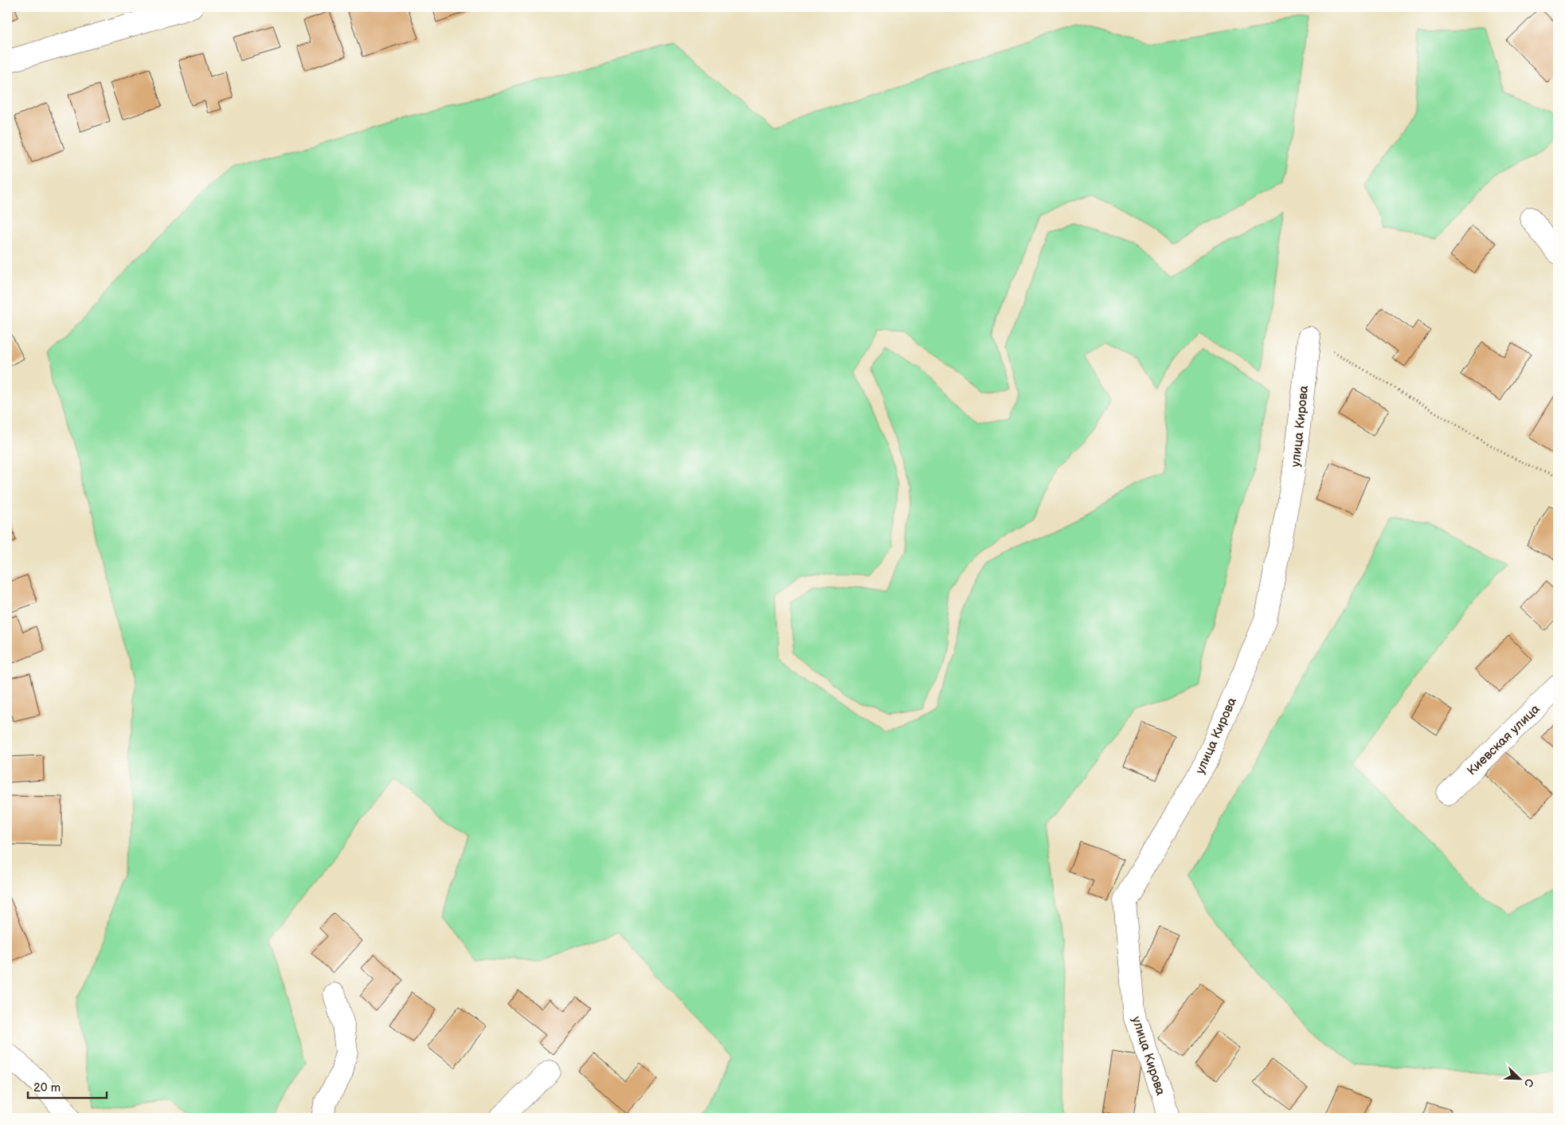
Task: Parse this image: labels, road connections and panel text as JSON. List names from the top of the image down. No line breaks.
{"streets":{"street":["улица Кирова","Киевская улица"]},"scale_bar":"20 m","north":"bottom right"}
